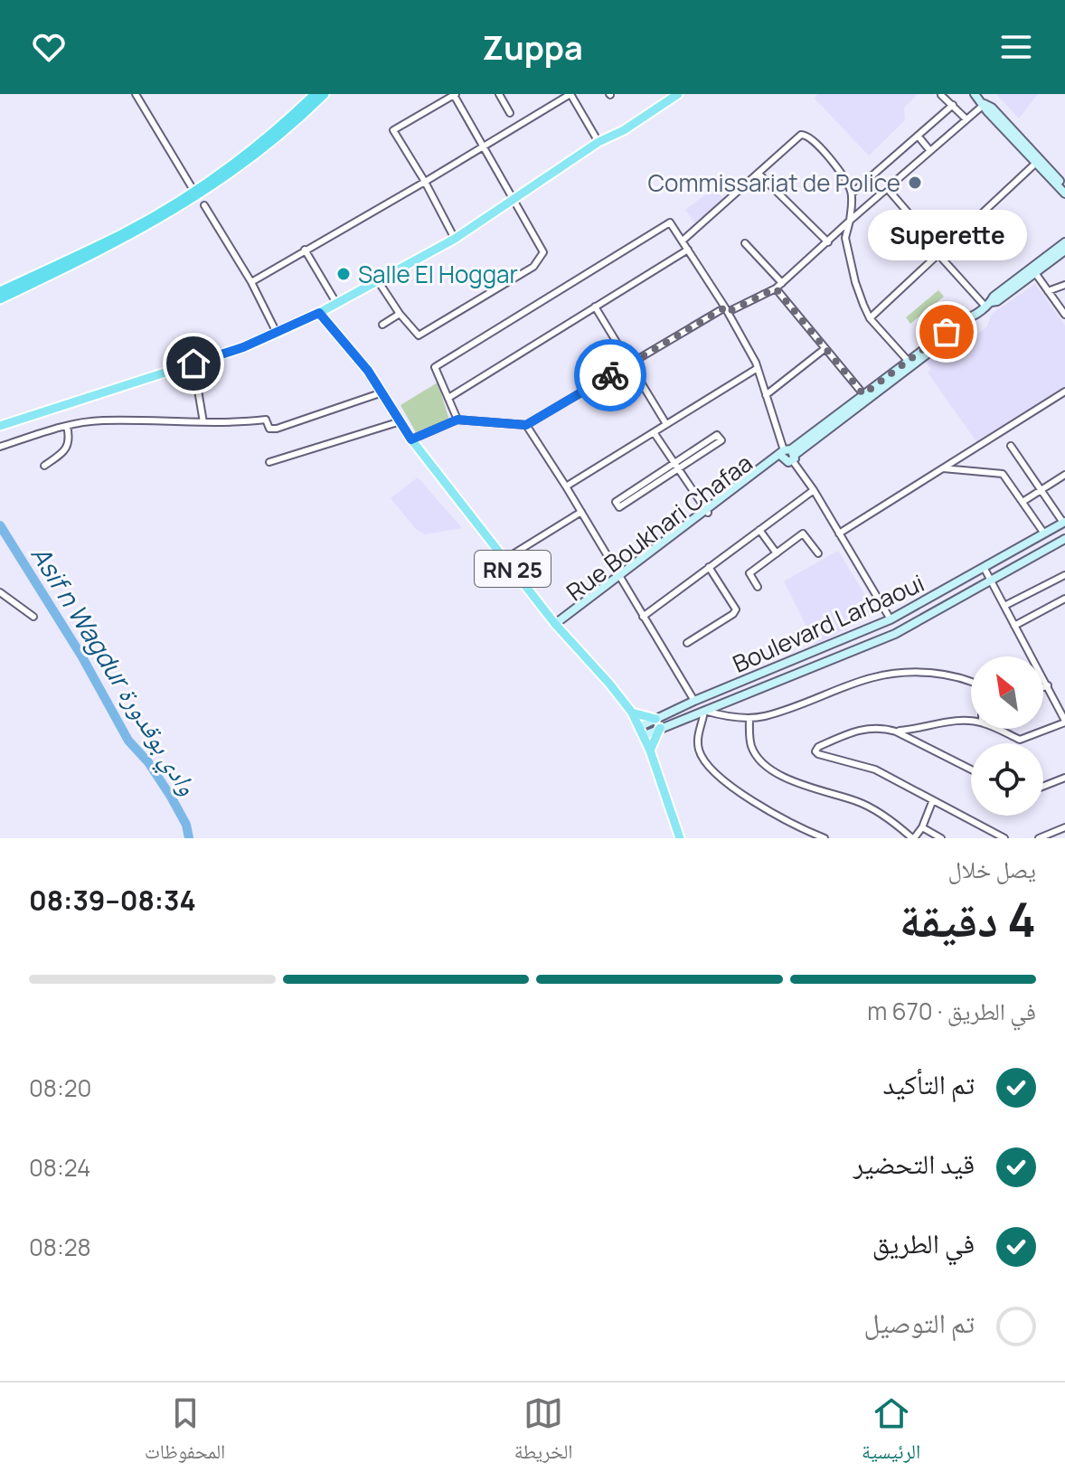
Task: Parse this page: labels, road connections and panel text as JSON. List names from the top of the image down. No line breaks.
{"streets":{"main road":["Rue Boukhari Chafaa","RN 25","Boulevard Larbaoui"]},"crossings":[["Rue Boukhari Chafaa","RN 25"],["RN 25","Boulevard Larbaoui"]],"water":["Asif n Wagdur وادي بوقدورة"],"places":["Commissariat de Police","Salle El Hoggar","Superette"],"north":"top left","page":{"header":"Zuppa","bubble":"Superette","heading":["4 دقيقة","يصل خلال","08:34–08:39"],"bar":"في الطريق · 670 m","list":[["تم التأكيد","08:20"],["قيد التحضير","08:24"],["في الطريق","08:28"],"تم التوصيل"],"tabs":["الرئيسية","الخريطة","المحفوظات"]}}
